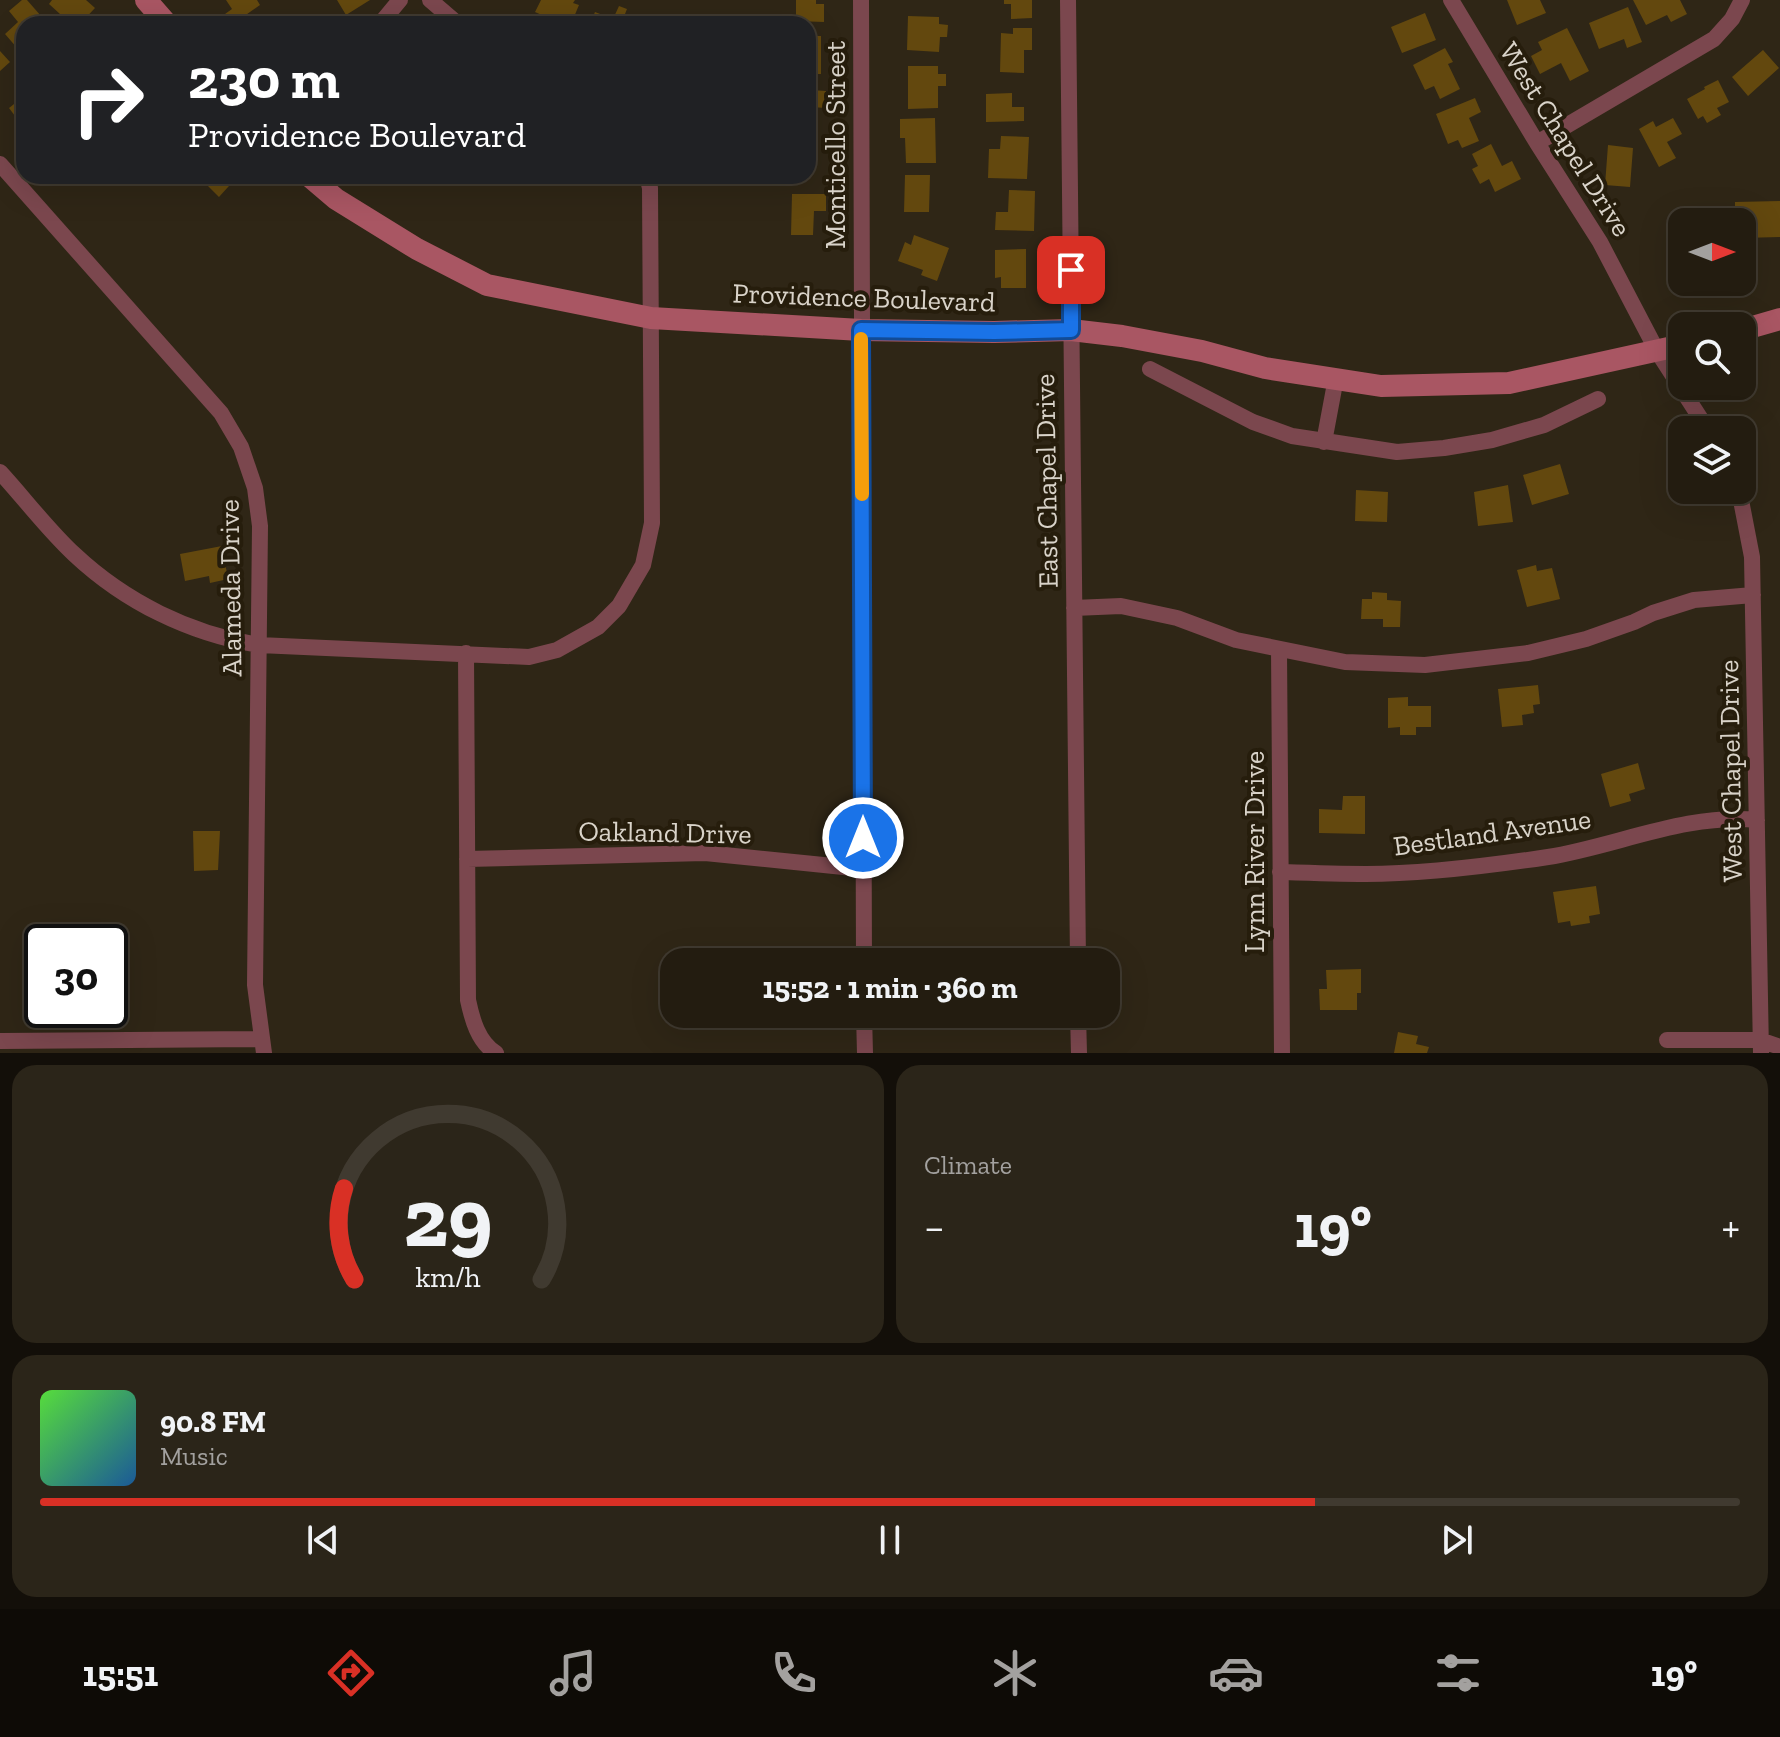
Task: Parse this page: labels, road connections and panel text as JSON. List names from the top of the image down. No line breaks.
{"streets":{"main road":["Providence Boulevard"],"street":["West Chapel Drive","Monticello Street","East Chapel Drive","Alameda Drive","Oakland Drive","Bestland Avenue","Lynn River Drive"]},"crossings":[["West Chapel Drive","Providence Boulevard"],["West Chapel Drive","Bestland Avenue"],["Monticello Street","Providence Boulevard"],["Monticello Street","Oakland Drive"],["Providence Boulevard","East Chapel Drive"],["Bestland Avenue","Lynn River Drive"]],"north":"right","page":{"turn":["230 m","Providence Boulevard"],"limit":"30","trip":"15:52 · 1 min · 360 m","tile":"Climate","heat":["−","19°","+"],"song":["90.8 FM","Music"],"tabs":["15:51","19°"],"gauge":["29","km/h"]}}
